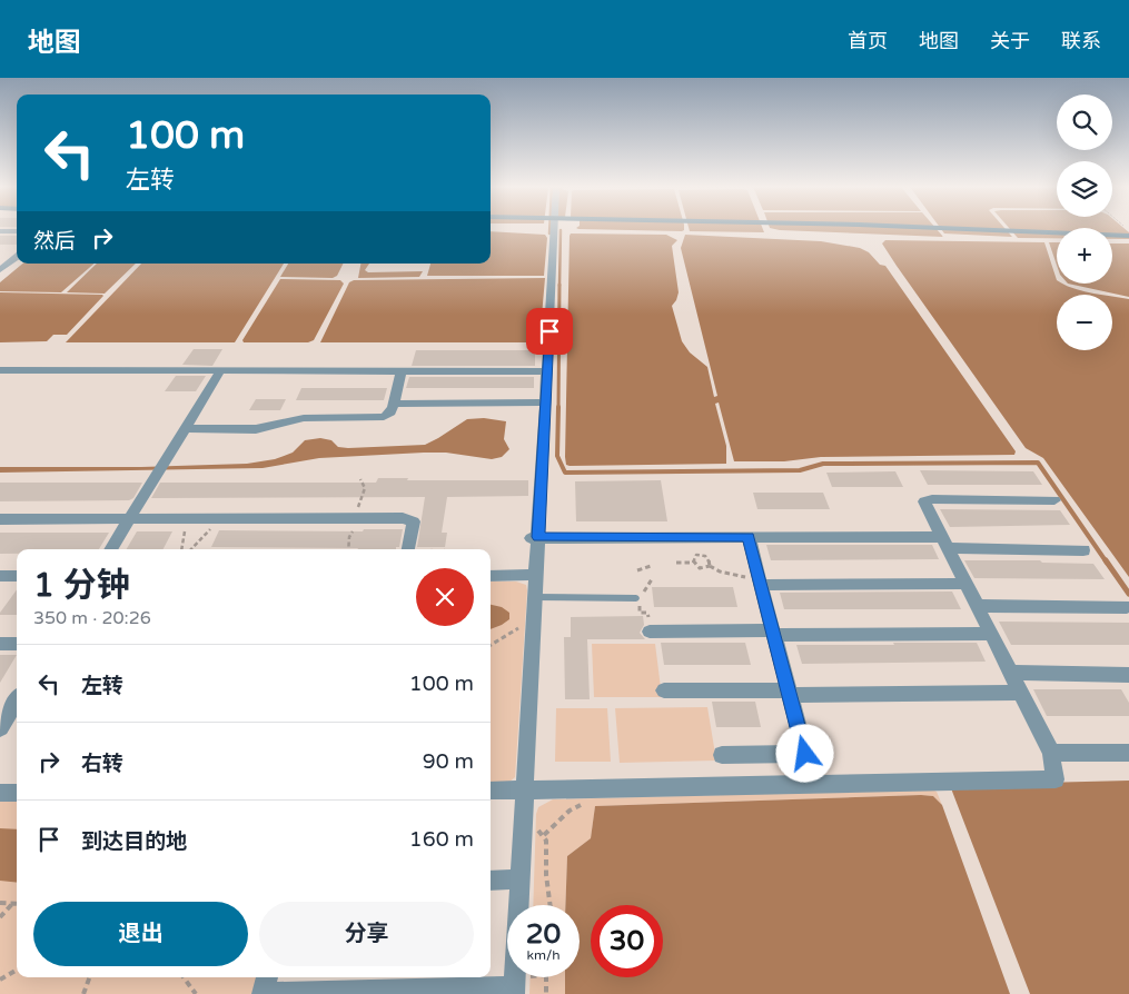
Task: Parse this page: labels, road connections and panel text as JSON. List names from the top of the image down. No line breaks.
{"page":{"header":"地图","nav":["首页","地图","关于","联系"],"map_buttons":["+","−"],"turn":["100 m","左转"],"then":"然后","heading":["1 分钟","350 m · 20:26"],"list":[{"name":"左转","value":"100 m"},{"name":"右转","value":"90 m"},{"name":"到达目的地","value":"160 m"}],"buttons":["退出","分享"],"speed":"20 km/h","limit":"30"}}
